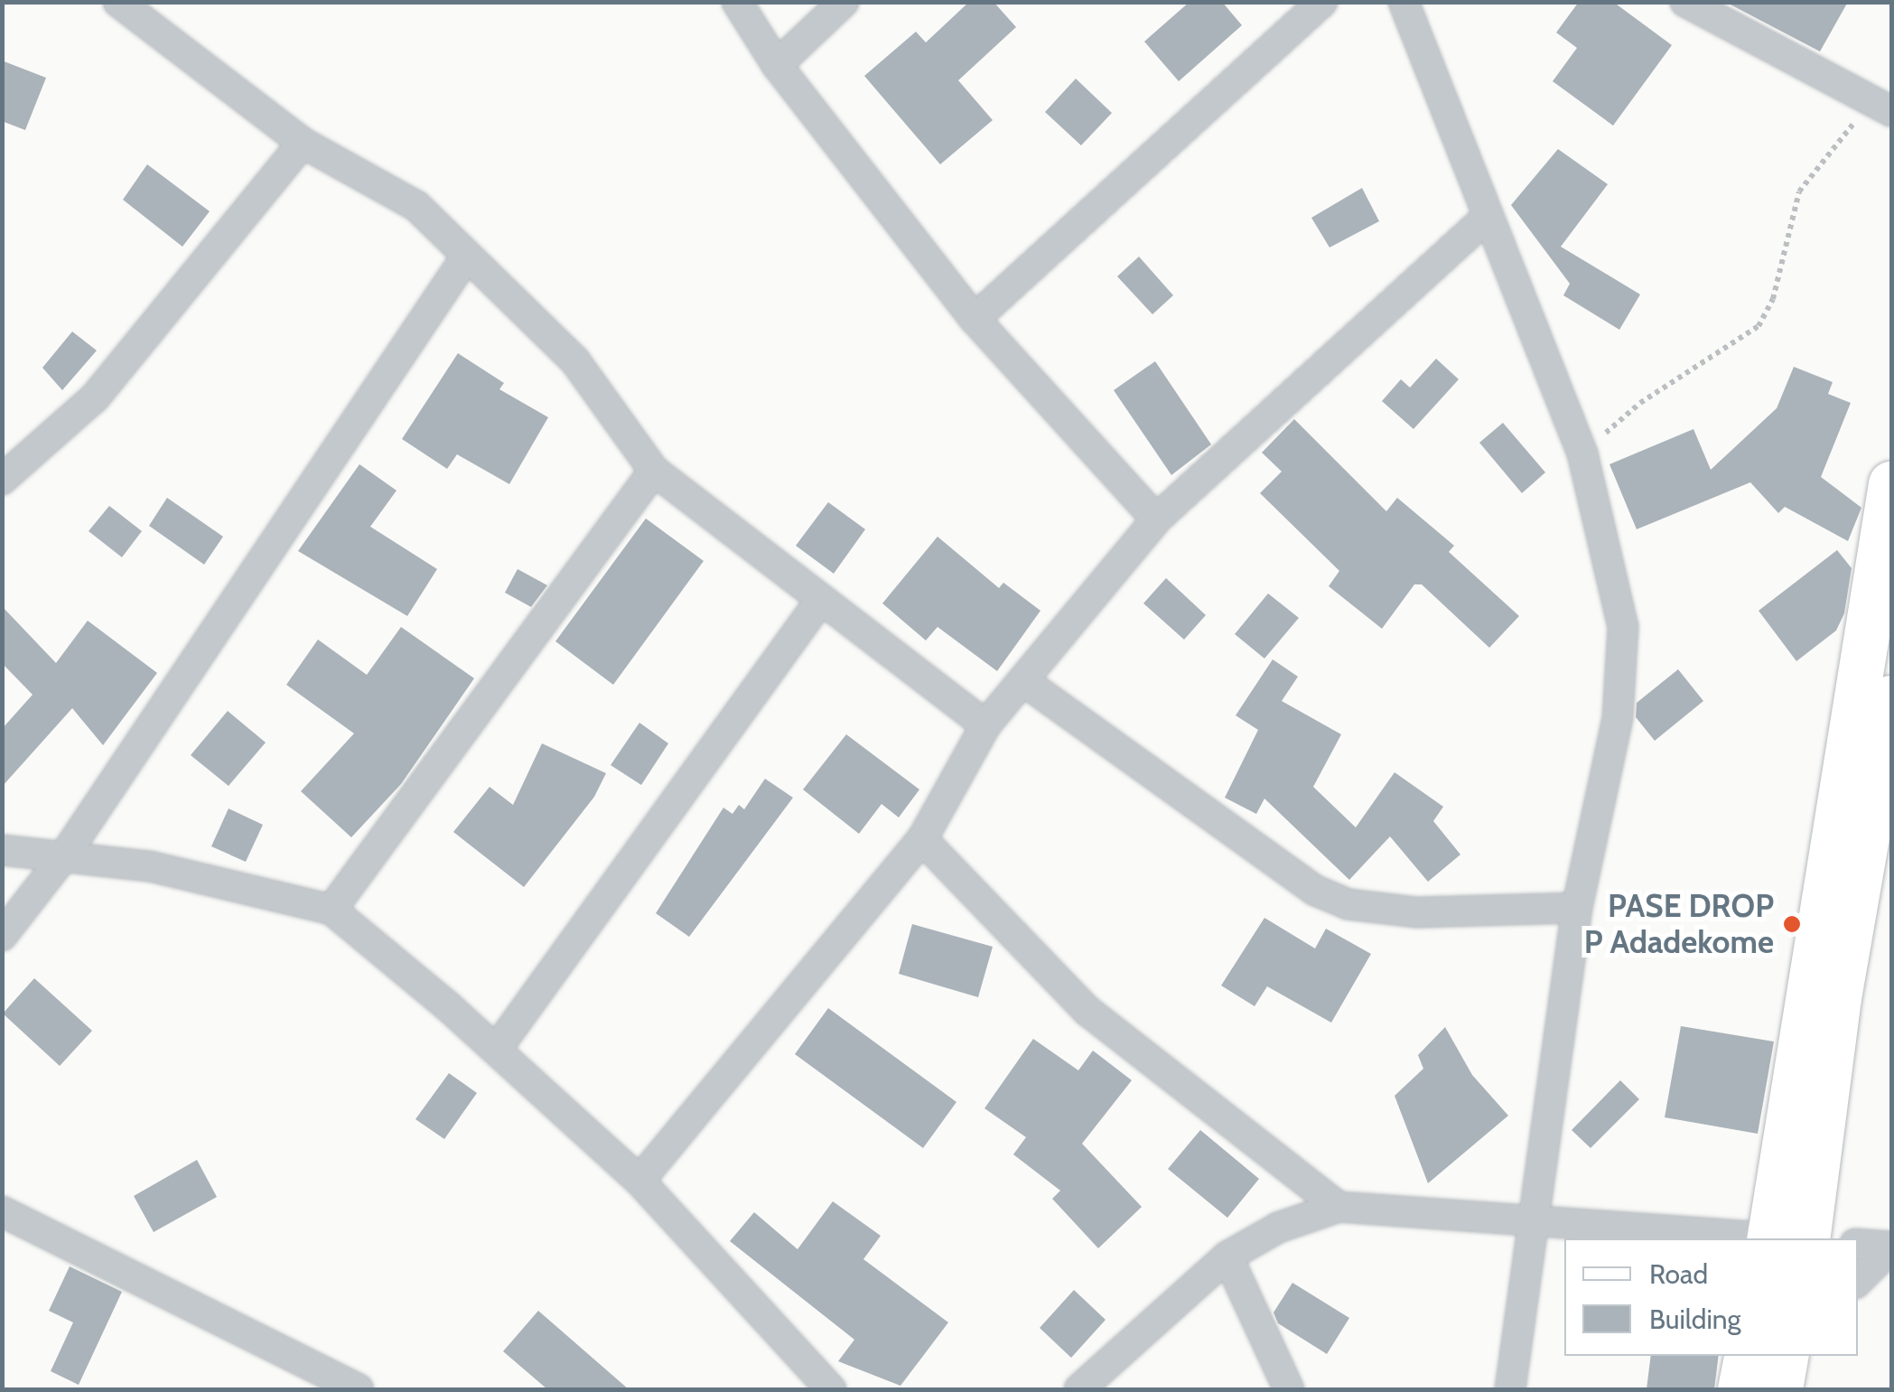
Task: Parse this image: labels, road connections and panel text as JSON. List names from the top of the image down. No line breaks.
{"places":["PASE DROP P Adadekome"],"legend":["Road","Building"]}
